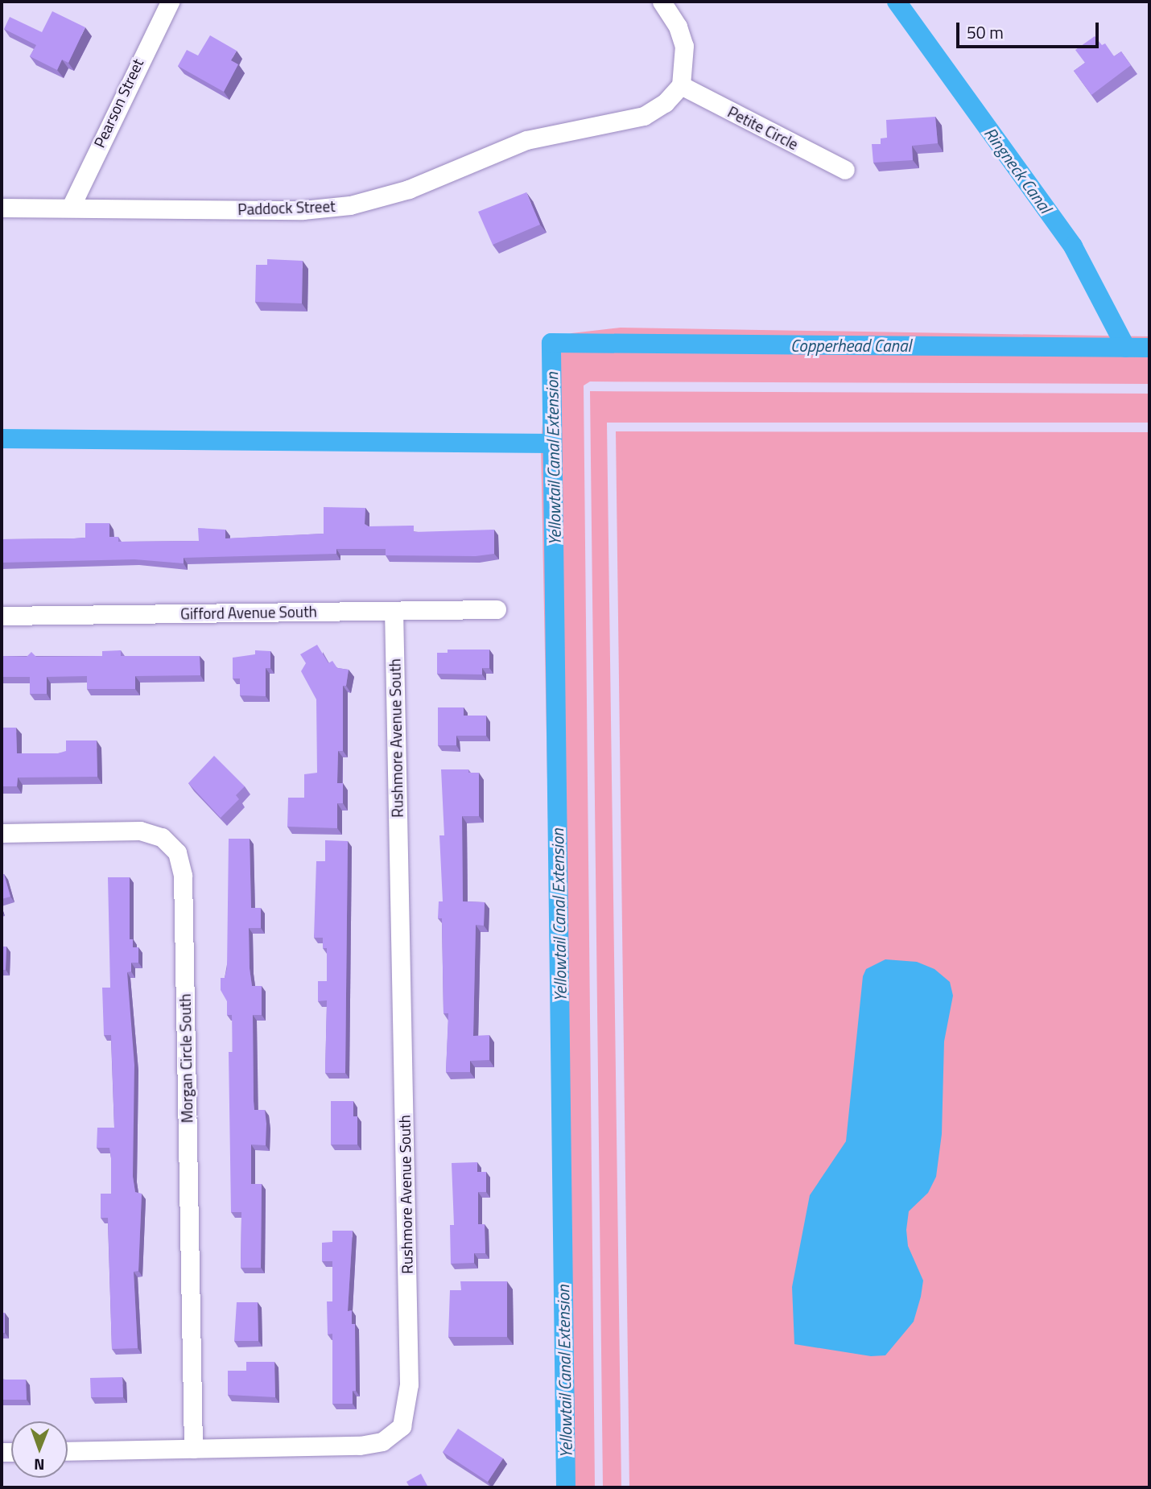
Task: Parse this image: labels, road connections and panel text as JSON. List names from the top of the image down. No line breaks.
{"streets":{"street":["Pearson Street","Petite Circle","Paddock Street","Gifford Avenue South","Rushmore Avenue South","Morgan Circle South"]},"crossings":[["Pearson Street","Paddock Street"],["Petite Circle","Paddock Street"],["Gifford Avenue South","Rushmore Avenue South"],["Rushmore Avenue South","Morgan Circle South"]],"water":["Ringneck Canal","Copperhead Canal","Yellowtail Canal Extension"],"scale_bar":"50 m","north":"bottom"}
